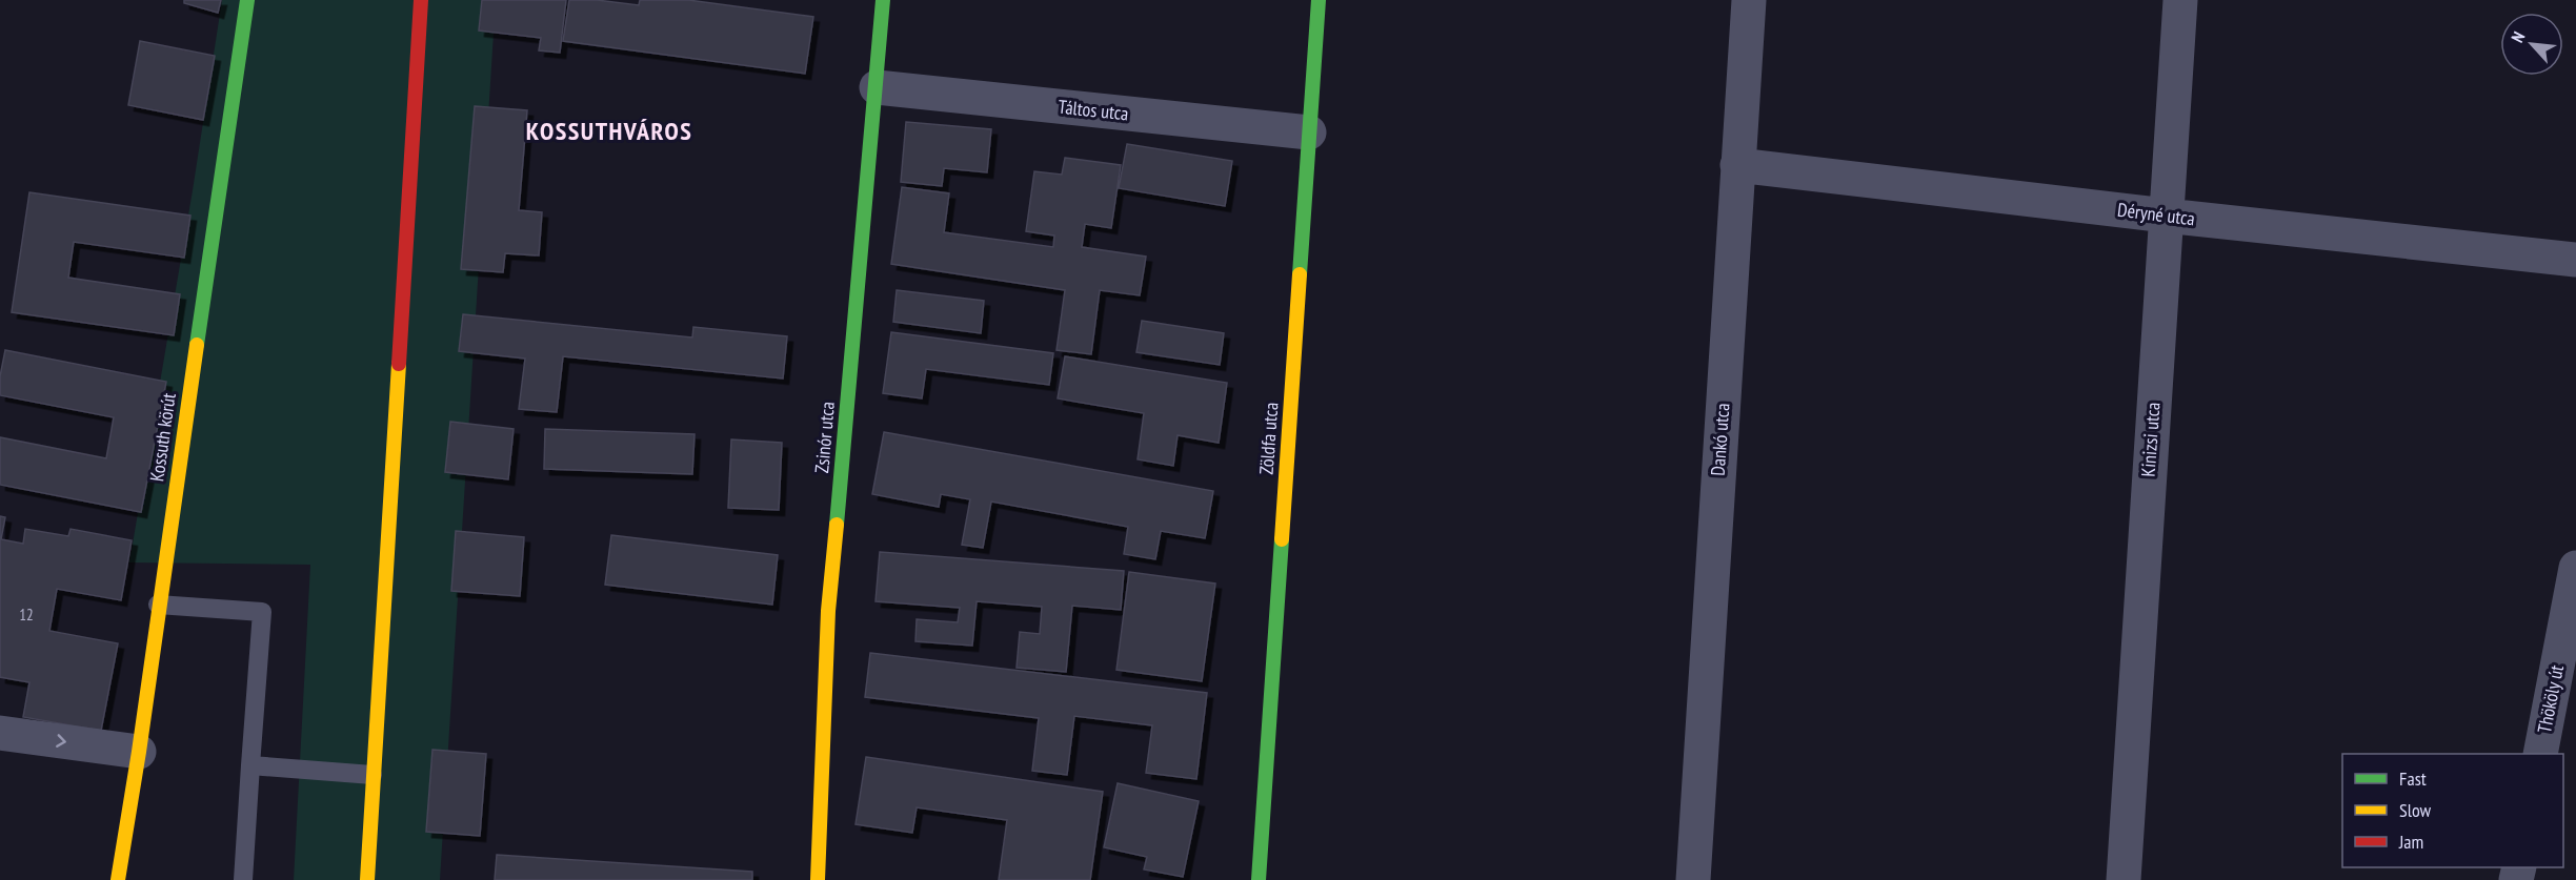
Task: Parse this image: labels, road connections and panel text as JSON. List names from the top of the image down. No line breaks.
{"streets":{"street":["Táltos utca","Déryné utca","Kossuth körút","Zsinór utca","Zöldfa utca","Dankó utca","Kinizsi utca","Thököly út"]},"crossings":[["Táltos utca","Zsinór utca"],["Táltos utca","Zöldfa utca"],["Déryné utca","Dankó utca"],["Déryné utca","Kinizsi utca"]],"districts":["KOSSUTHVÁROS"],"house_numbers":["12"],"legend":["Fast","Slow","Jam"],"north":"top left"}
